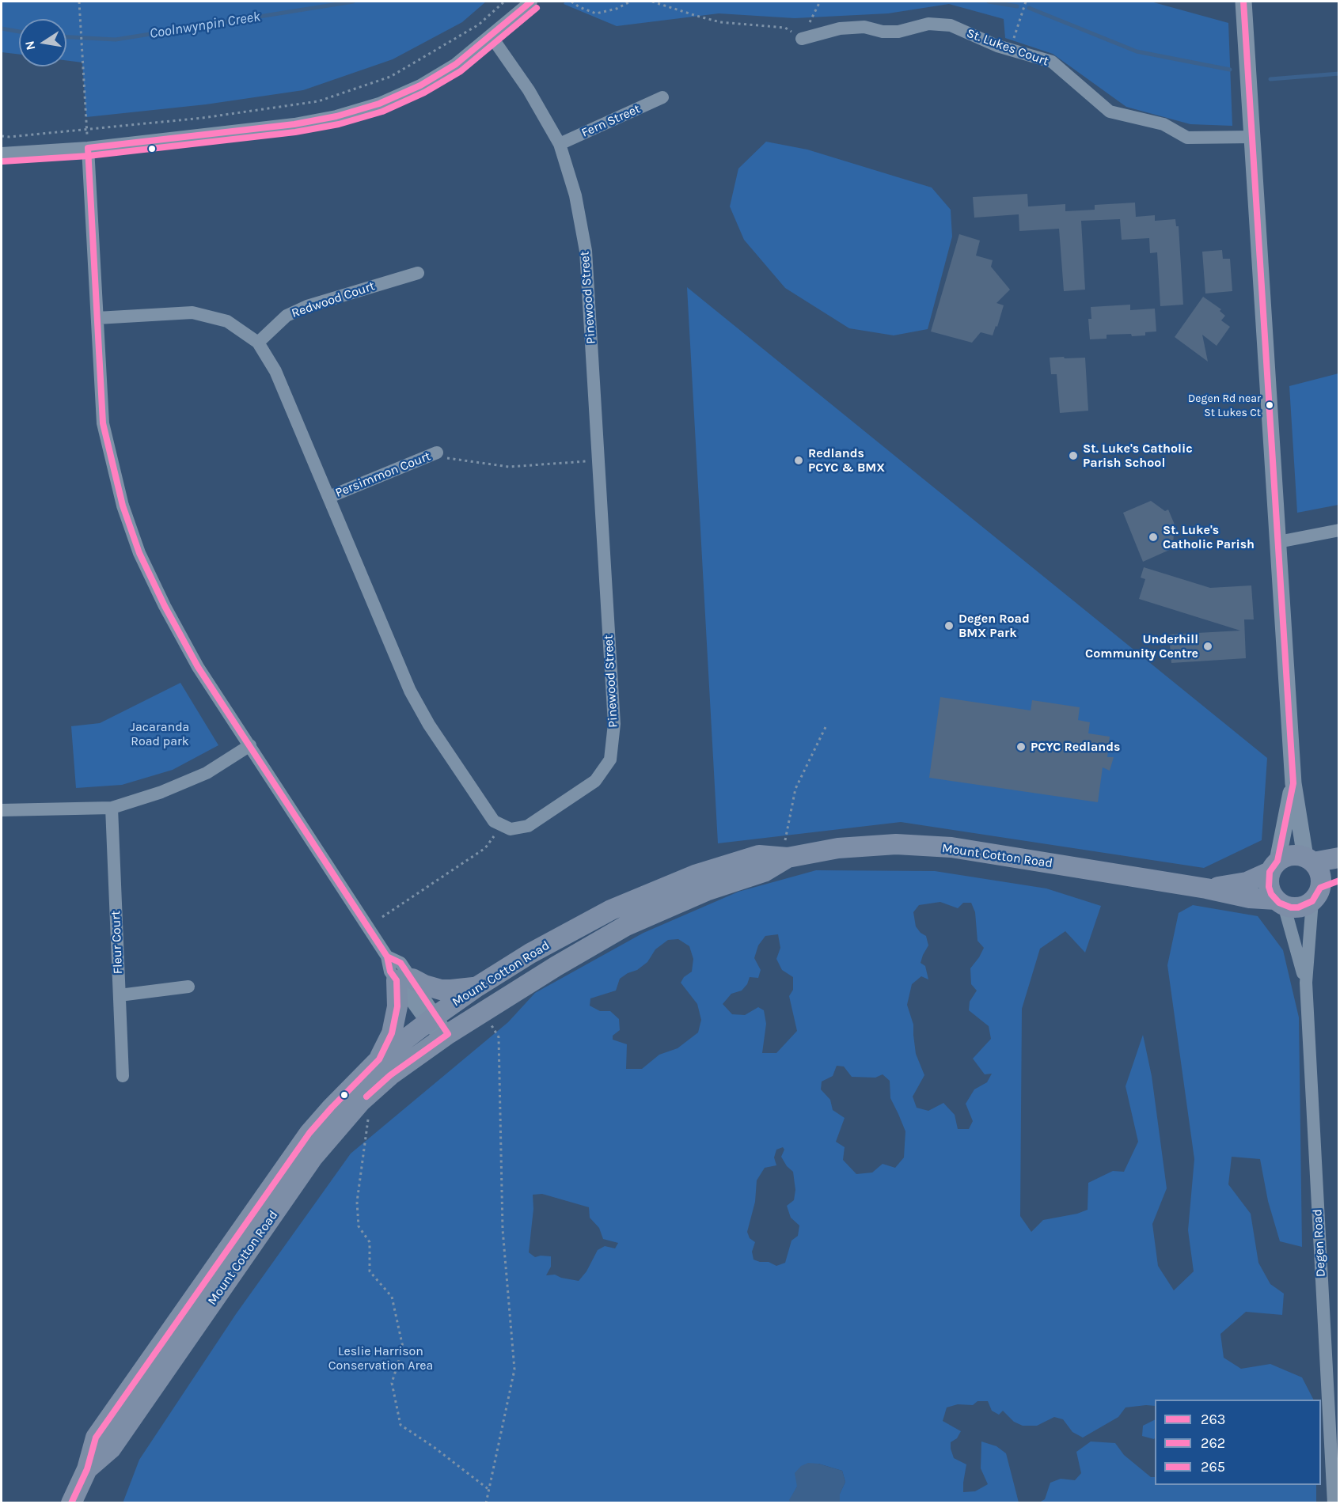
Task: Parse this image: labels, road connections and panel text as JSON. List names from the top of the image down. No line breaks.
{"streets":{"main road":["Mount Cotton Road"],"street":["St. Lukes Court","Fern Street","Pinewood Street","Redwood Court","Persimmon Court","Fleur Court","Degen Road"]},"crossings":[["Fern Street","Pinewood Street"],["Mount Cotton Road","Degen Road"]],"water":["Coolnwynpin Creek"],"parks":["Jacaranda Road park","Leslie Harrison Conservation Area"],"places":["Degen Rd near St Lukes Ct","St. Luke's Catholic Parish School","Redlands PCYC & BMX","St. Luke's Catholic Parish","Degen Road BMX Park","Underhill Community Centre","PCYC Redlands"],"lines":["transit line 263","transit line 262","transit line 265"],"legend":["263","262","265"],"north":"left"}
